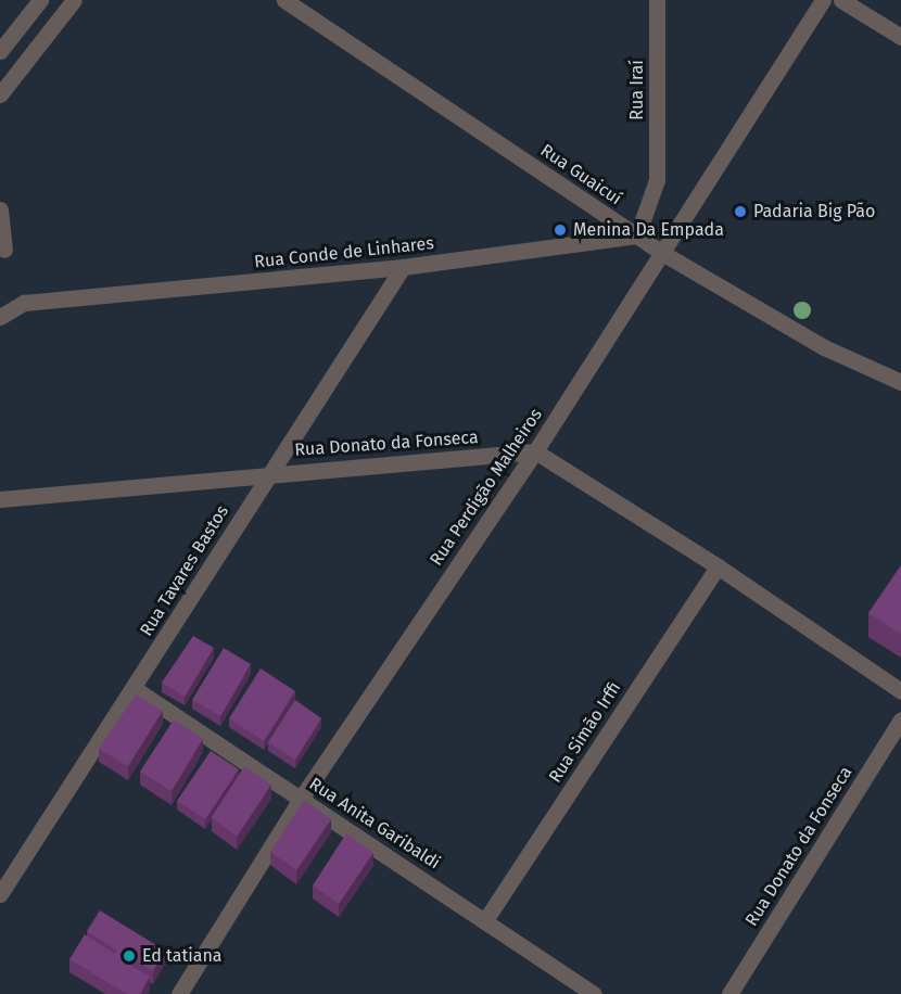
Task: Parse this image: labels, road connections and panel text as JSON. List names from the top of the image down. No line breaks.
{"streets":{"street":["Rua Iraí","Rua Guaicuí","Rua Conde de Linhares","Rua Donato da Fonseca","Rua Perdigão Malheiros","Rua Tavares Bastos","Rua Simão Irffi","Rua Anita Garibaldi"]},"crossings":[["Rua Iraí","Rua Guaicuí"],["Rua Iraí","Rua Conde de Linhares"],["Rua Guaicuí","Rua Conde de Linhares"],["Rua Guaicuí","Rua Perdigão Malheiros"],["Rua Conde de Linhares","Rua Tavares Bastos"],["Rua Donato da Fonseca","Rua Perdigão Malheiros"],["Rua Donato da Fonseca","Rua Tavares Bastos"],["Rua Perdigão Malheiros","Rua Anita Garibaldi"],["Rua Tavares Bastos","Rua Anita Garibaldi"],["Rua Simão Irffi","Rua Anita Garibaldi"]],"places":["Padaria Big Pão","Menina Da Empada","Ed tatiana"]}
